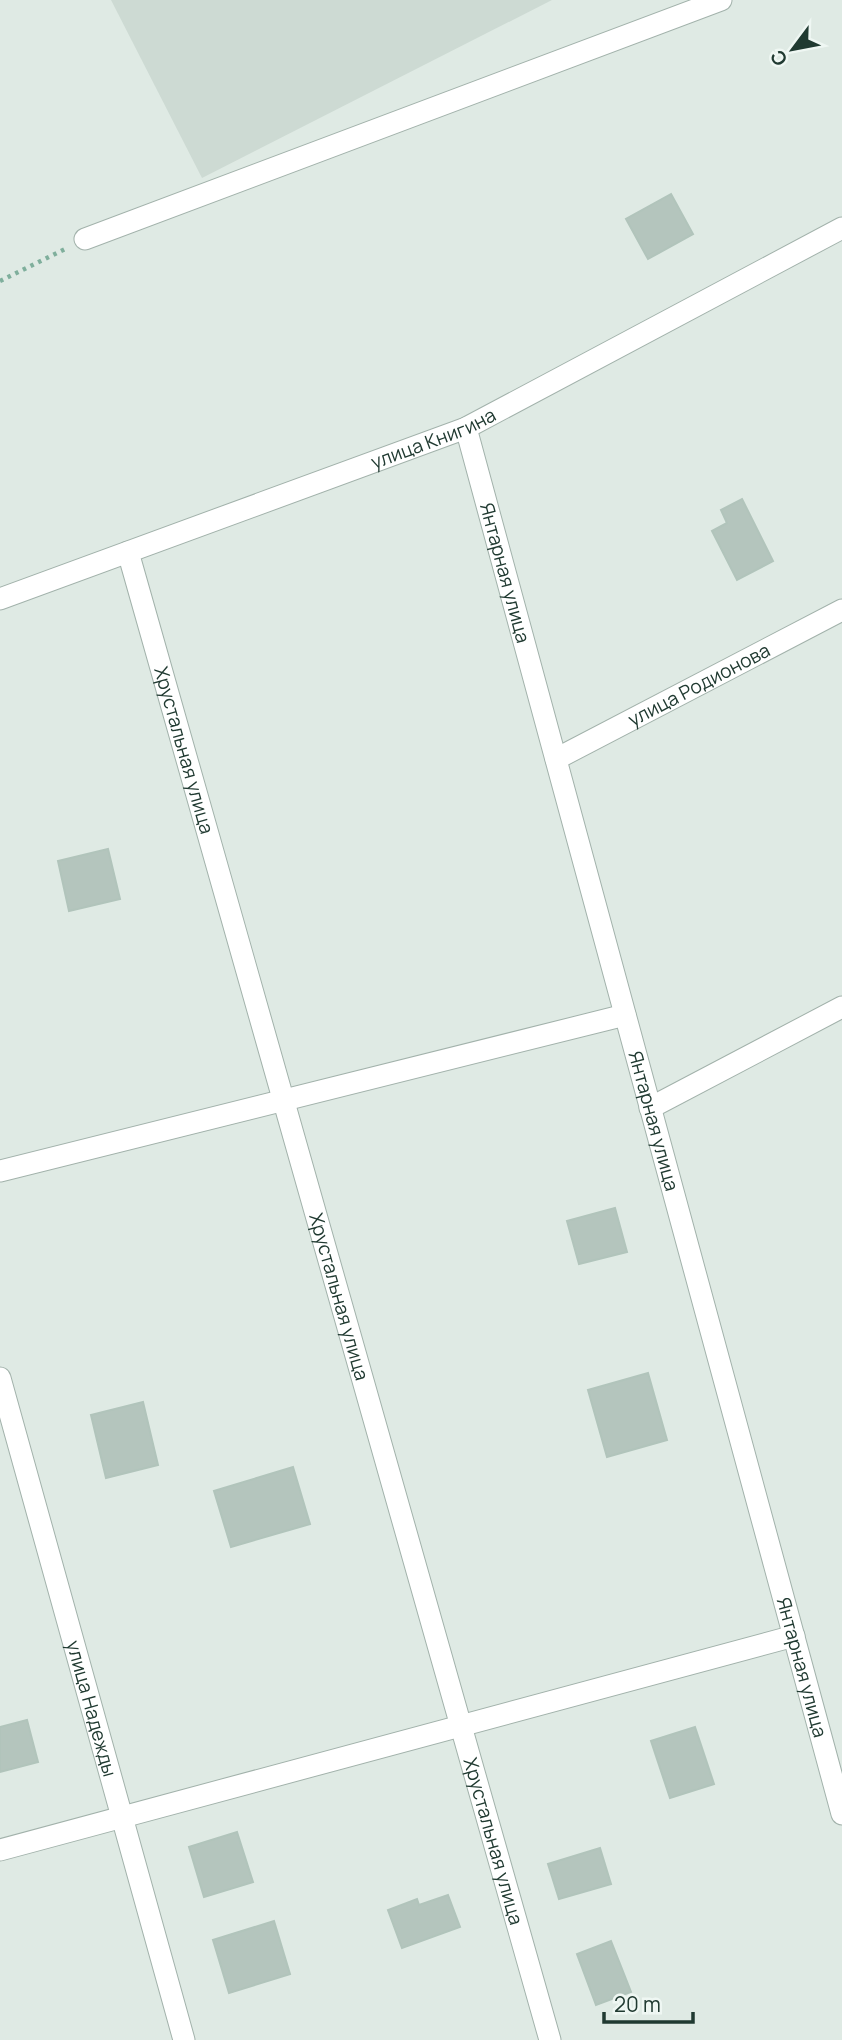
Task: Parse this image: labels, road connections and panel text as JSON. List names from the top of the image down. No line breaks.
{"streets":{"street":["улица Книгина","Янтарная улица","улица Родионова","Хрустальная улица","улица Надежды"]},"crossings":[["улица Книгина","Янтарная улица"],["улица Книгина","Хрустальная улица"],["Янтарная улица","улица Родионова"]],"scale_bar":"20 m","north":"bottom left"}
